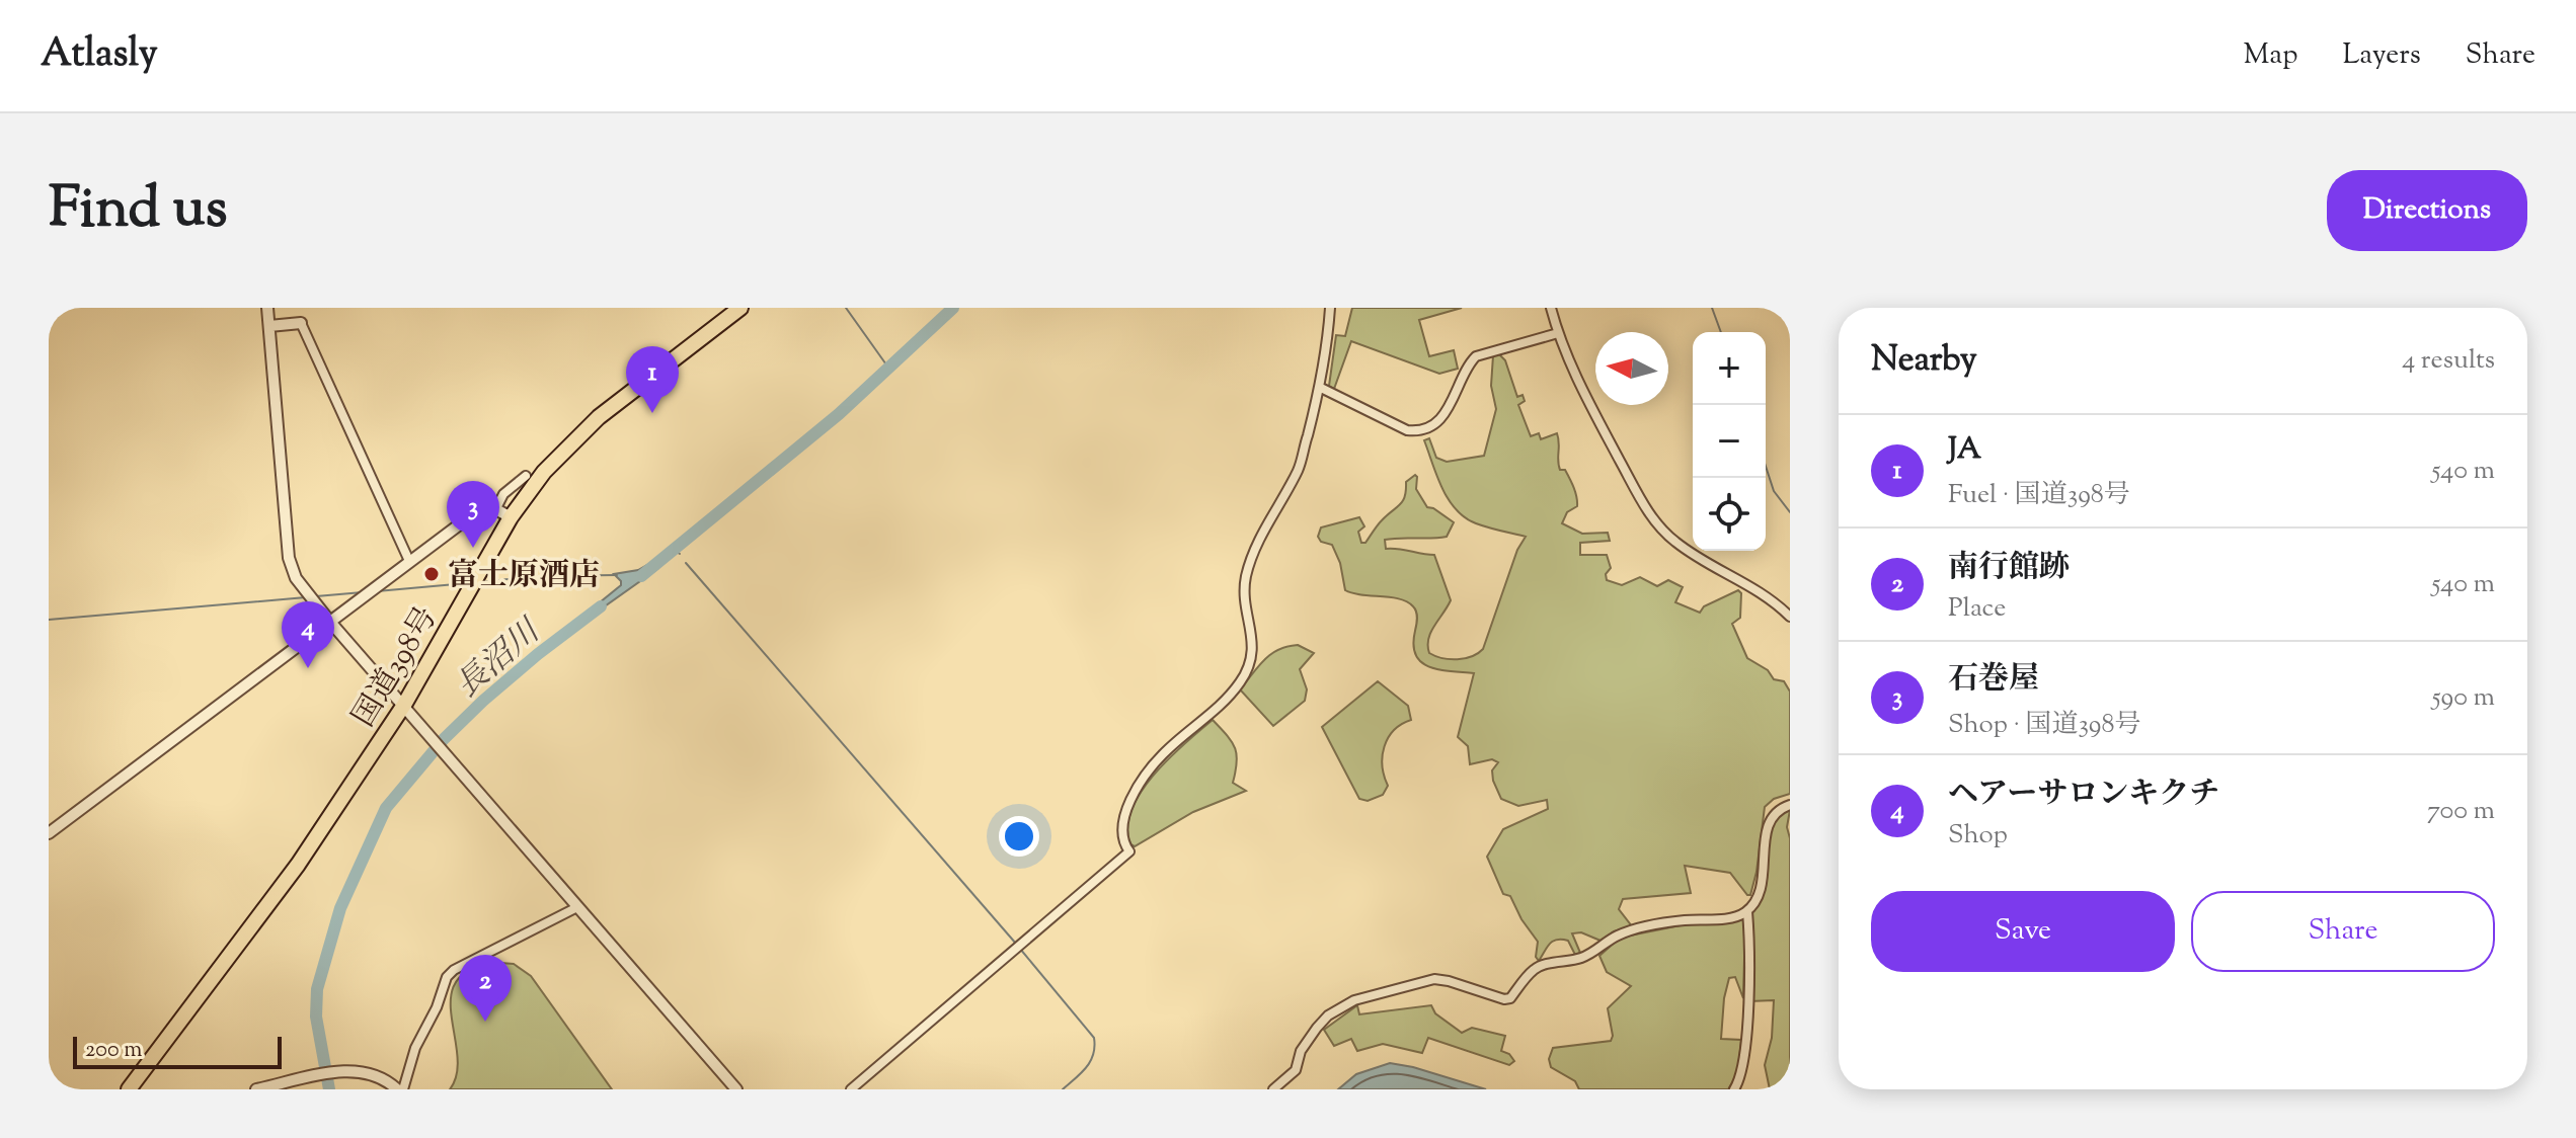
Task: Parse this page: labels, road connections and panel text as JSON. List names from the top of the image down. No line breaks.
{"streets":{"highway":["国道398号"]},"water":["長沼川"],"places":["富士原酒店"],"scale_bar":"200 m","north":"left","page":{"header":"Atlasly","nav":["Map","Layers","Share"],"title":"Find us","buttons":["Directions",["Save","Share"]],"heading":["Nearby","4 results"],"map_buttons":["+","−"],"pins":["1","3","4","2"],"list":[{"mark":"1","name":"JA","note":"Fuel · 国道398号","value":"540 m"},{"mark":"2","name":"南行館跡","note":"Place","value":"540 m"},{"mark":"3","name":"石巻屋","note":"Shop · 国道398号","value":"590 m"},{"mark":"4","name":"ヘアーサロンキクチ","note":"Shop","value":"700 m"}],"scale":"200 m"}}
